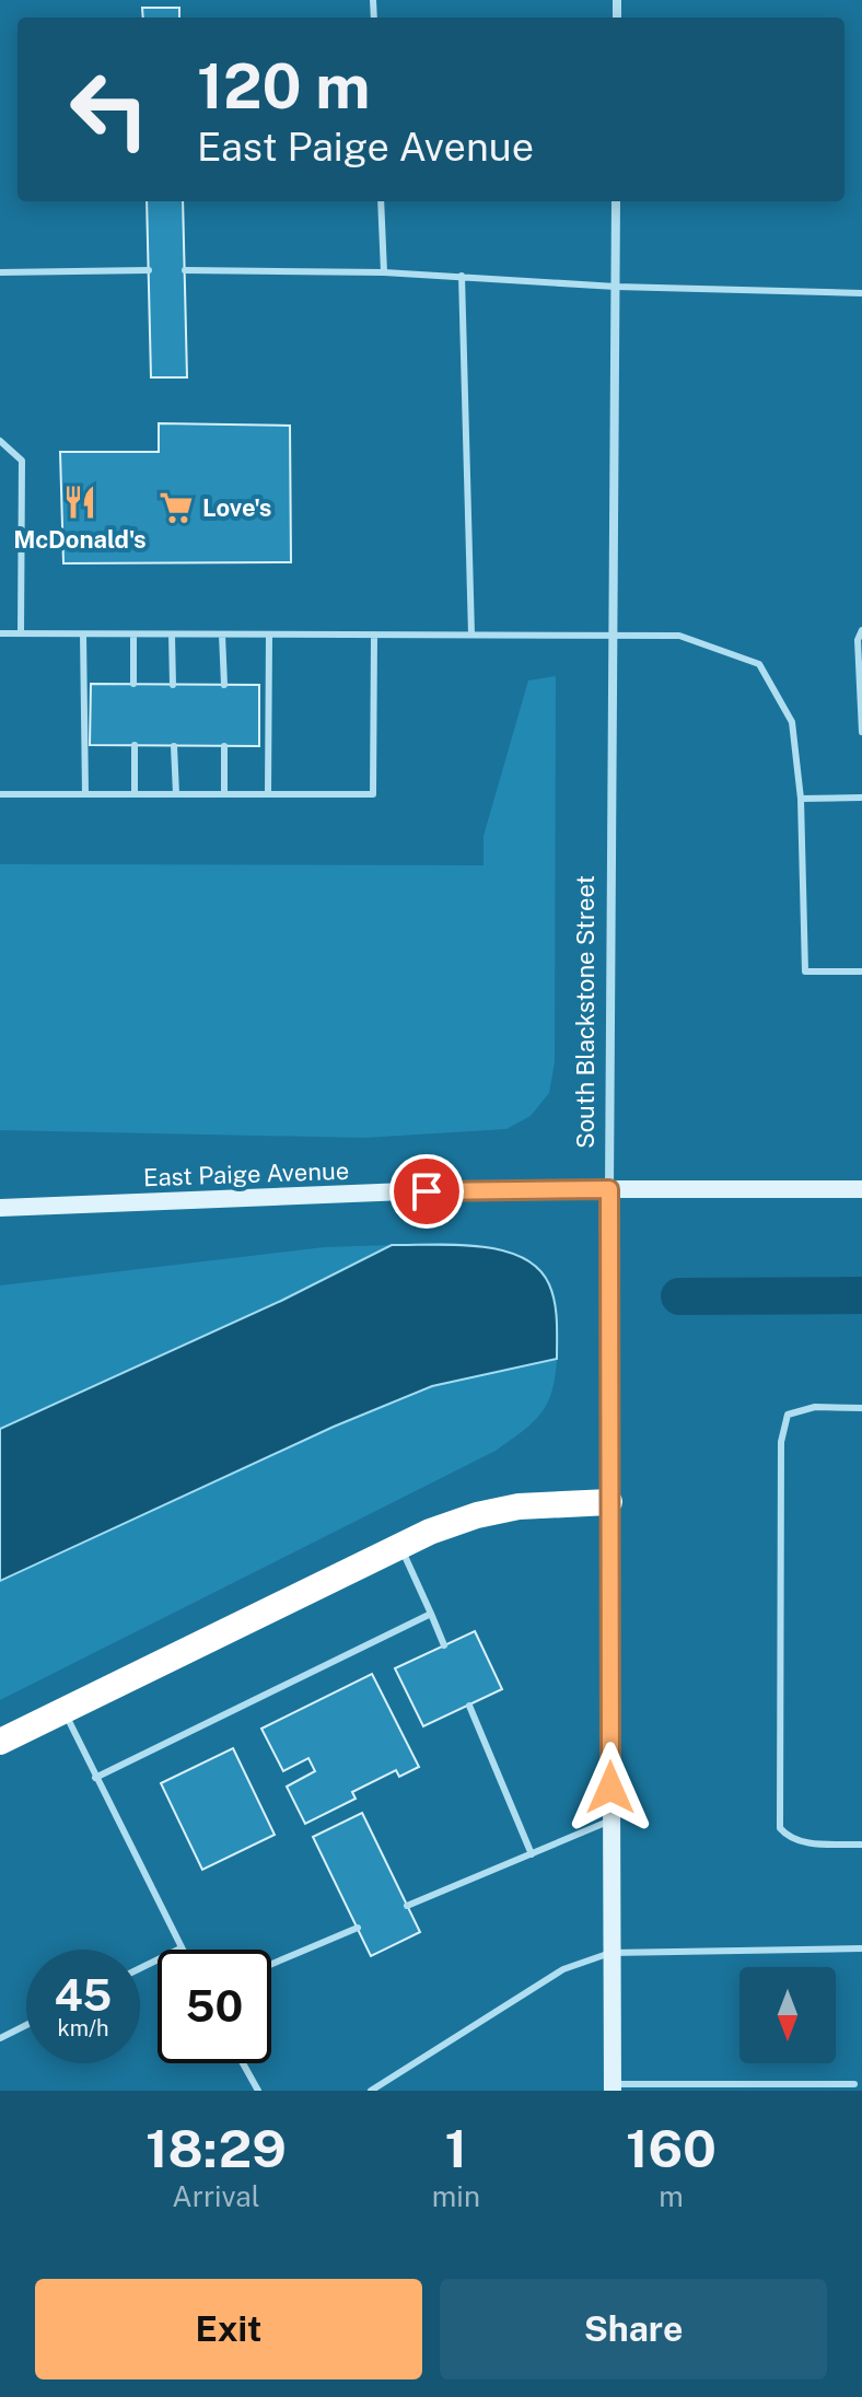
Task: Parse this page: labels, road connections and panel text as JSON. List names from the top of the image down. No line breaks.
{"streets":{"main road":["South Blackstone Street","East Paige Avenue"]},"crossings":[["South Blackstone Street","East Paige Avenue"]],"places":{"restaurant":["McDonald's"],"supermarket":["Love's"]},"north":"bottom","page":{"turn":["120 m","East Paige Avenue"],"speed":"45 km/h","limit":"50","eta":["18:29","Arrival","1","min","160","m"],"buttons":["Exit","Share"]}}
